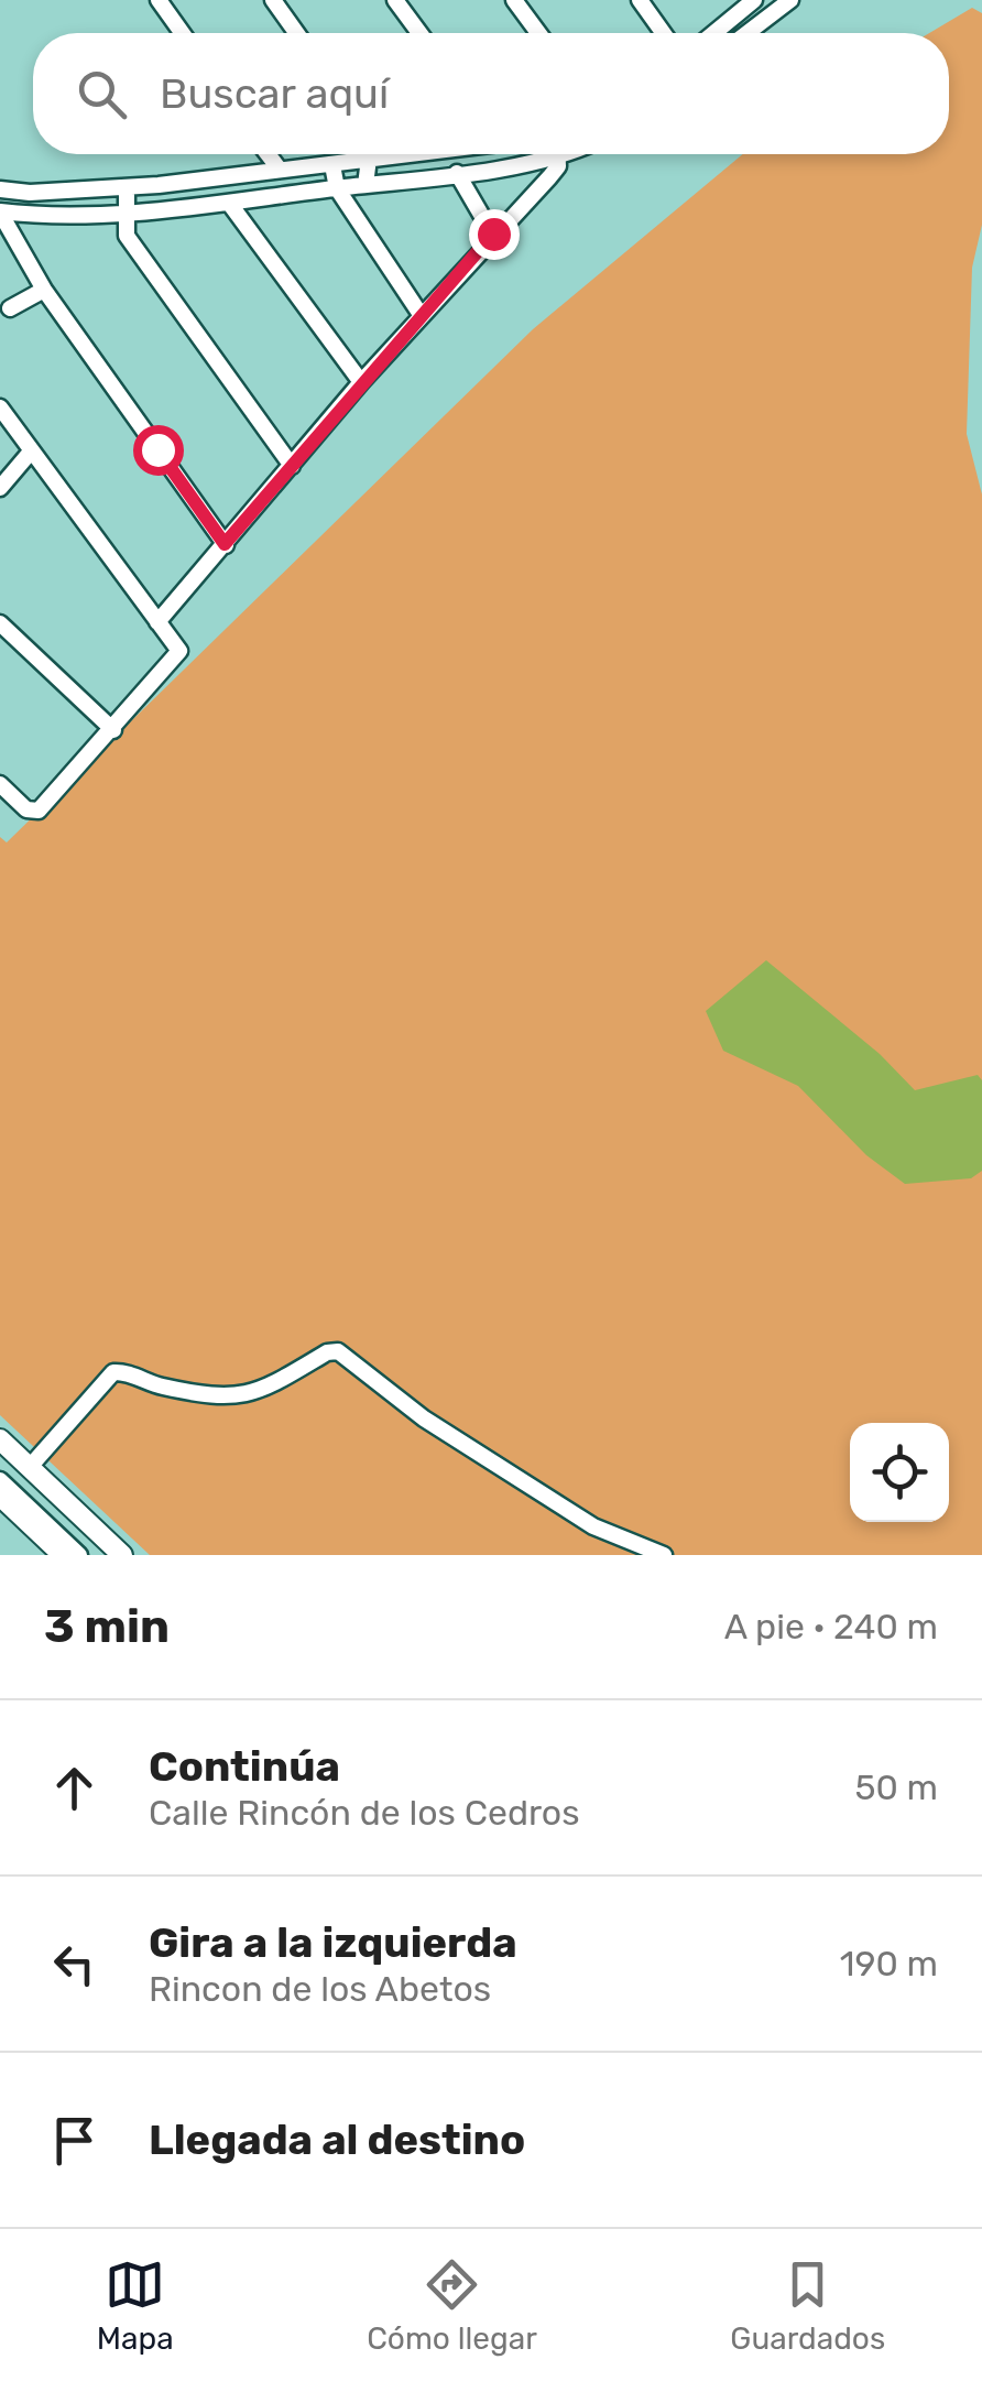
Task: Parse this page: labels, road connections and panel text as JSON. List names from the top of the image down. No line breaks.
{"page":{"search":"Buscar aquí","heading":["3 min","A pie · 240 m"],"list":[["Continúa","Calle Rincón de los Cedros","50 m"],["Gira a la izquierda","Rincon de los Abetos","190 m"],"Llegada al destino"],"nav":["Mapa","Cómo llegar","Guardados"]}}
